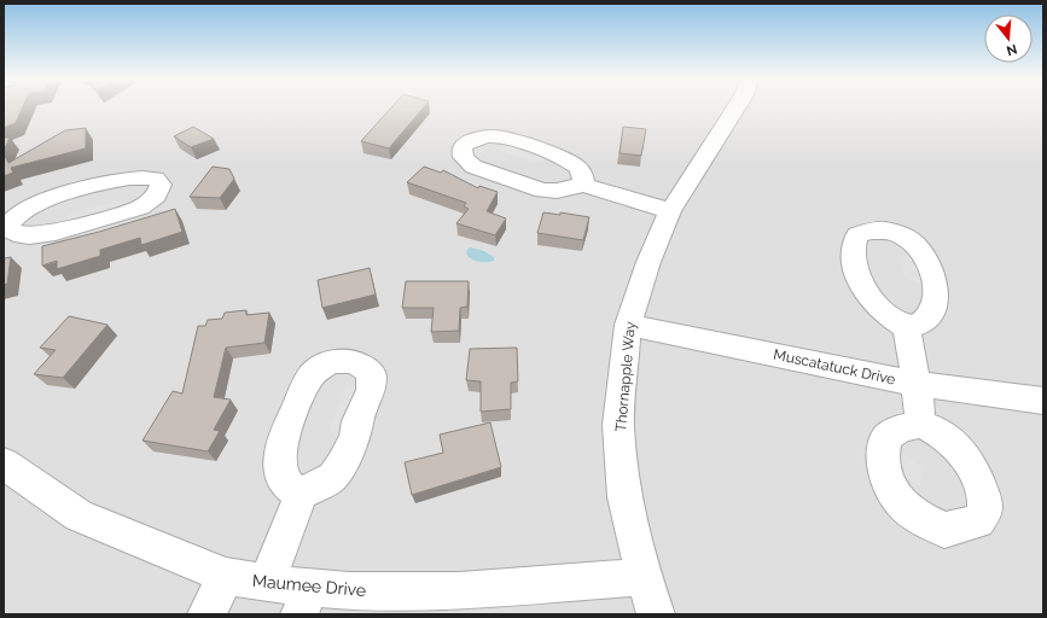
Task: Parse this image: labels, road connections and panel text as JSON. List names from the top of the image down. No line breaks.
{"streets":{"street":["Muscatatuck Drive","Thornapple Way","Maumee Drive"]},"crossings":[["Muscatatuck Drive","Thornapple Way"],["Thornapple Way","Maumee Drive"]],"north":"bottom"}
